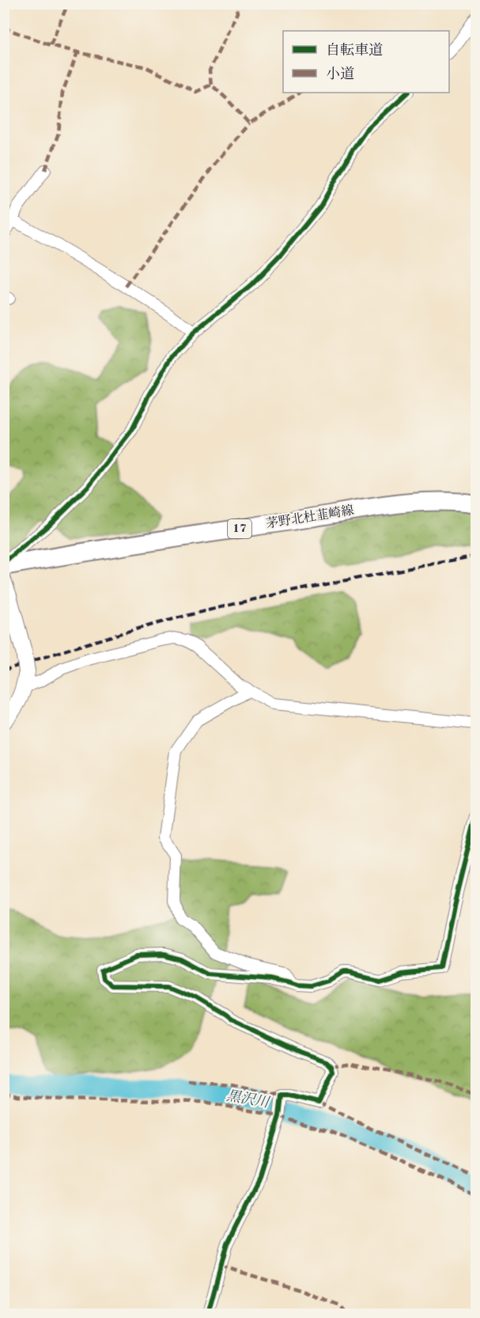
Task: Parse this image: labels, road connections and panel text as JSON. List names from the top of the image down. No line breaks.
{"streets":{"main road":["茅野北杜韮崎線","17"]},"water":["黒沢川"],"legend":["自転車道","小道"]}
